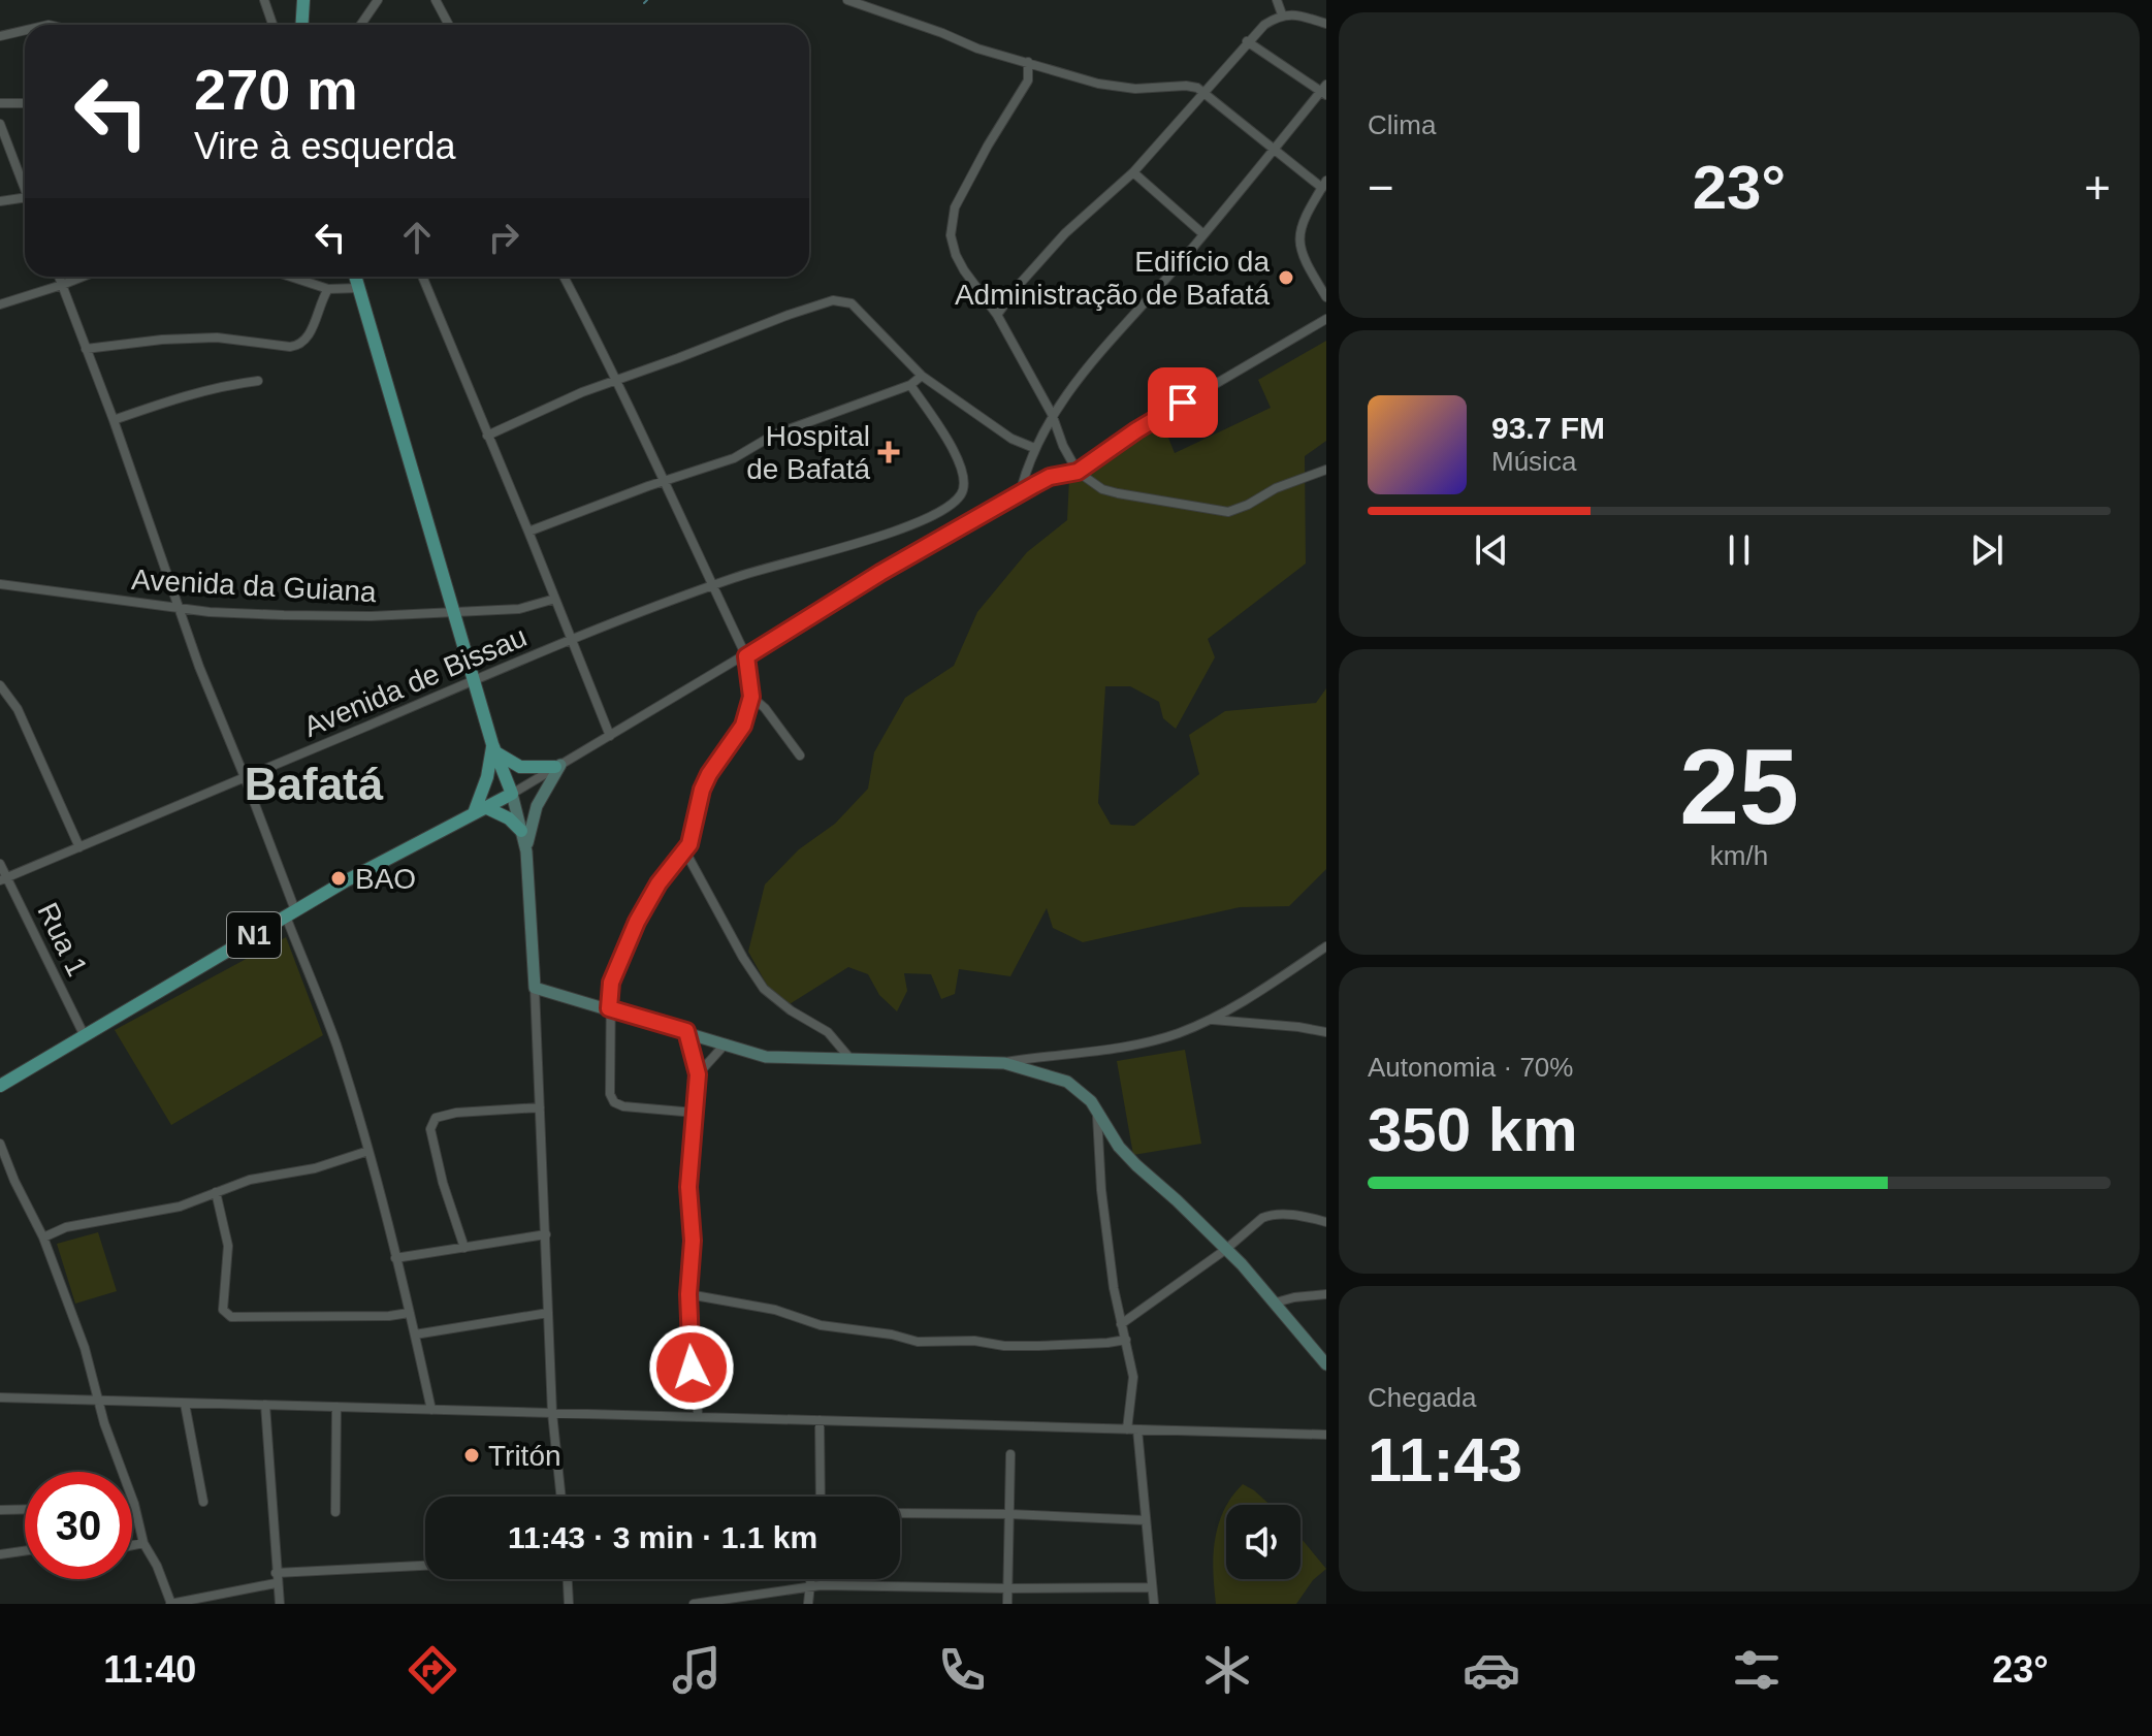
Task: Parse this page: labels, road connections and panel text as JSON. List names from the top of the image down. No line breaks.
{"streets":{"main road":["N1"],"street":["Avenida da Guiana","Avenida de Bissau","Rua 1"]},"crossings":[["Avenida de Bissau","Rua 1"],["N1","Rua 1"]],"districts":["Bafatá"],"places":{"other":["Edifício da Administração de Bafatá","BAO","Tritón"],"health":["Hospital de Bafatá"]},"page":{"tile":["Clima",["25","km/h"],["Autonomia · 70%","350 km"],["Chegada","11:43"]],"turn":["270 m","Vire à esquerda"],"heat":["−","23°","+"],"song":["93.7 FM","Música"],"limit":"30","trip":"11:43 · 3 min · 1.1 km","tabs":["11:40","23°"]}}
